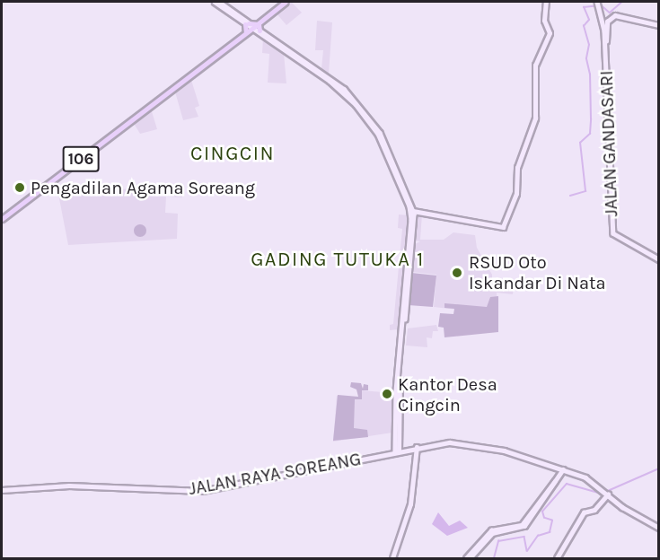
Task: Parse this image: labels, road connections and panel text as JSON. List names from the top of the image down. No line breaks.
{"streets":{"main road":["JALAN GANDASARI","106","JALAN RAYA SOREANG"]},"districts":["CINGCIN","GADING TUTUKA 1"],"places":["Pengadilan Agama Soreang","RSUD Oto Iskandar Di Nata","Kantor Desa Cingcin"]}
